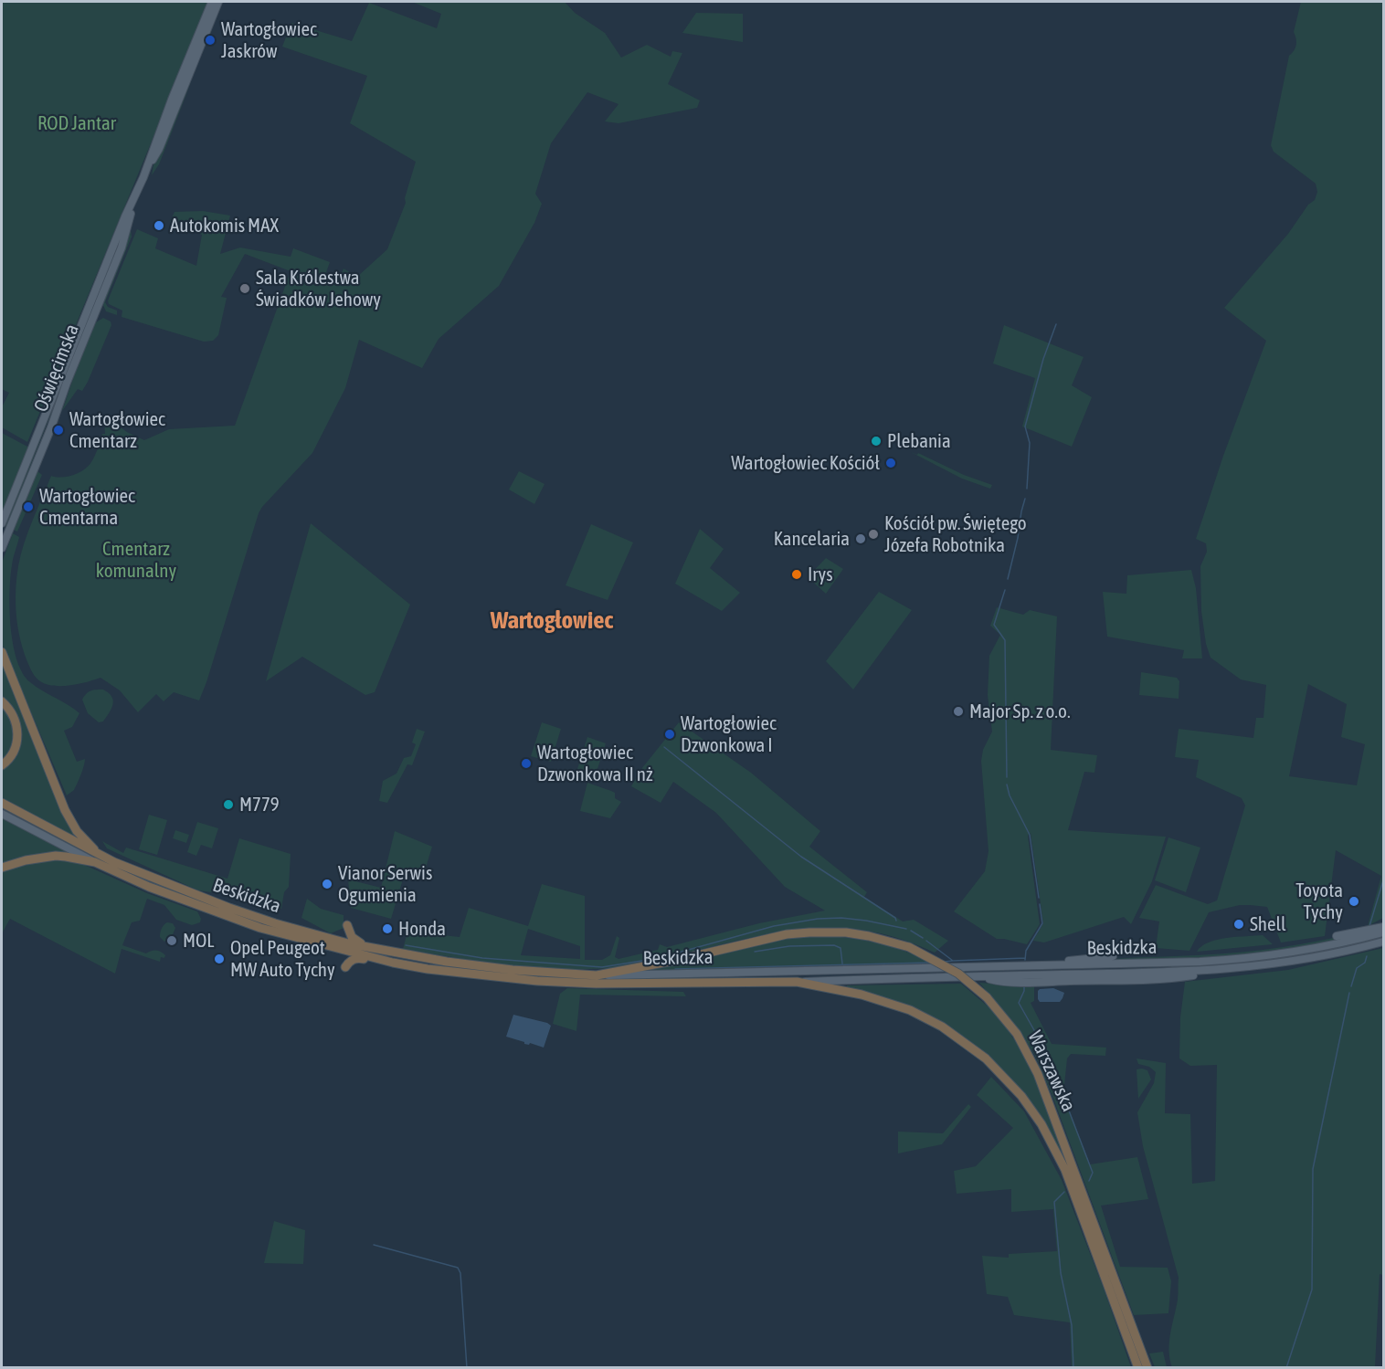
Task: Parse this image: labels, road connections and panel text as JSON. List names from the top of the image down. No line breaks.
{"streets":{"highway":["Beskidzka","Warszawska"],"main road":["Oświęcimska"]},"crossings":[["Beskidzka","Warszawska"]],"districts":["Wartogłowiec"],"parks":["ROD Jantar","Cmentarz komunalny"],"places":["Wartogłowiec Jaskrów","Autokomis MAX","Sala Królestwa Świadków Jehowy","Wartogłowiec Cmentarz","Plebania","Wartogłowiec Kościół","Wartogłowiec Cmentarna","Kościół pw. Świętego Józefa Robotnika","Kancelaria","Irys","Major Sp. z o.o.","Wartogłowiec Dzwonkowa I","Wartogłowiec Dzwonkowa II nż","M779","Vianor Serwis Ogumienia","Toyota Tychy","Shell","Honda","MOL","Opel Peugeot MW Auto Tychy"]}
